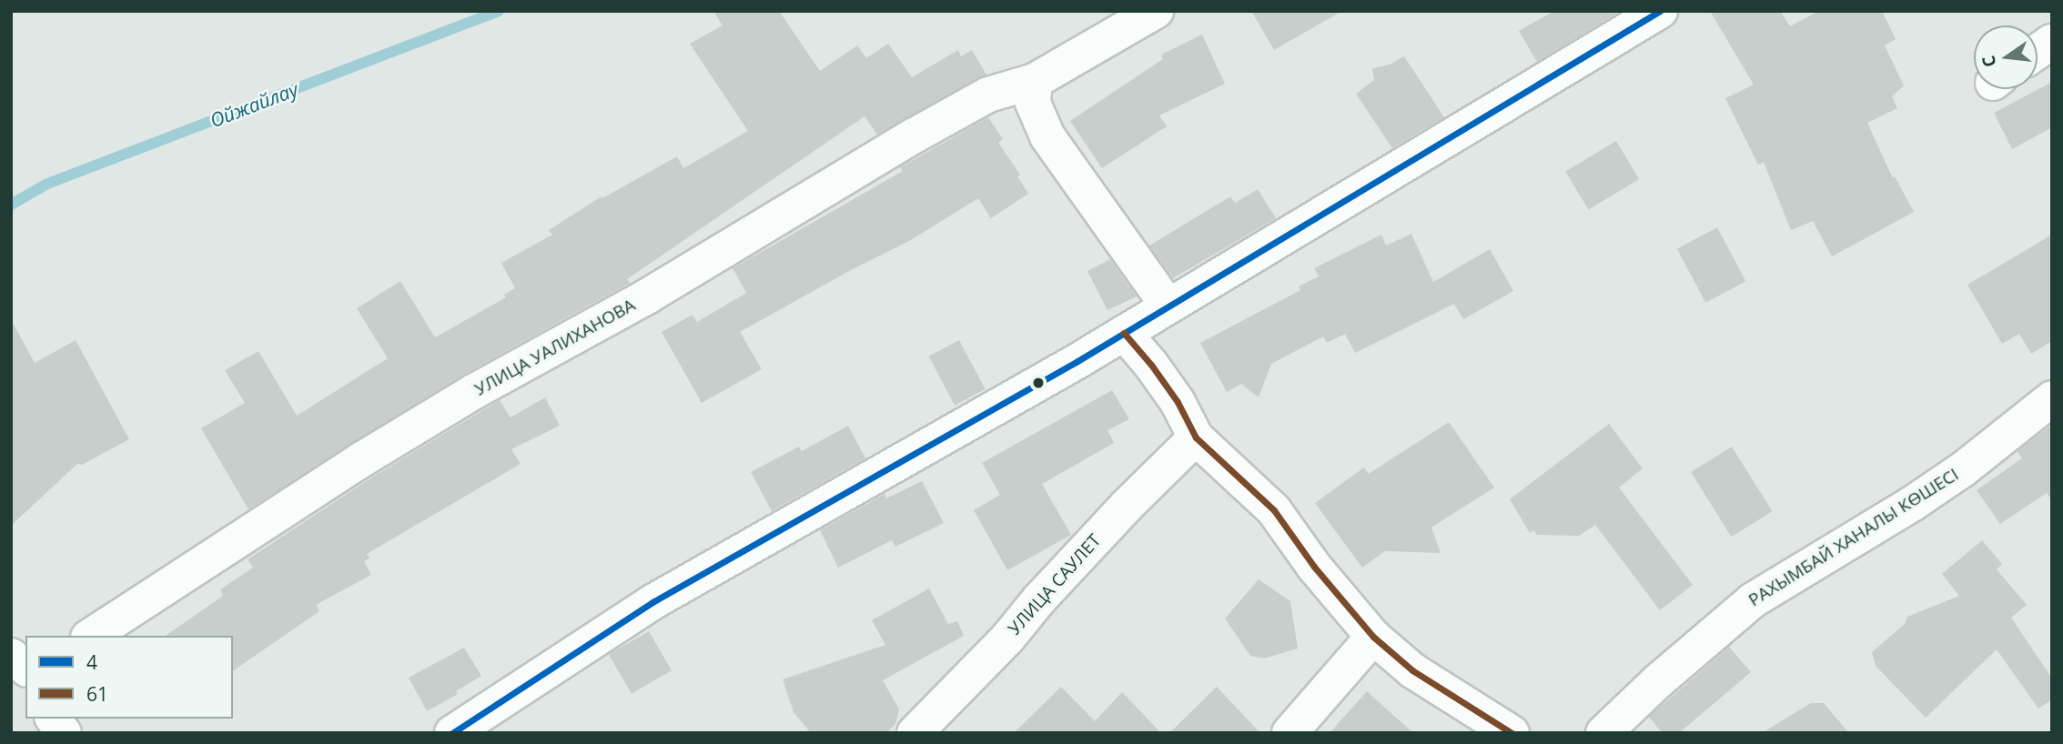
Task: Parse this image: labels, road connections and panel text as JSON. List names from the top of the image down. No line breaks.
{"streets":{"street":["УЛИЦА УАЛИХАНОВА","РАХЫМБАЙ ХАНАЛЫ КӨШЕСІ","УЛИЦА САУЛЕТ"]},"water":["Ойжайлау"],"lines":["transit line 4","transit line 61"],"legend":["4","61"],"north":"left"}
